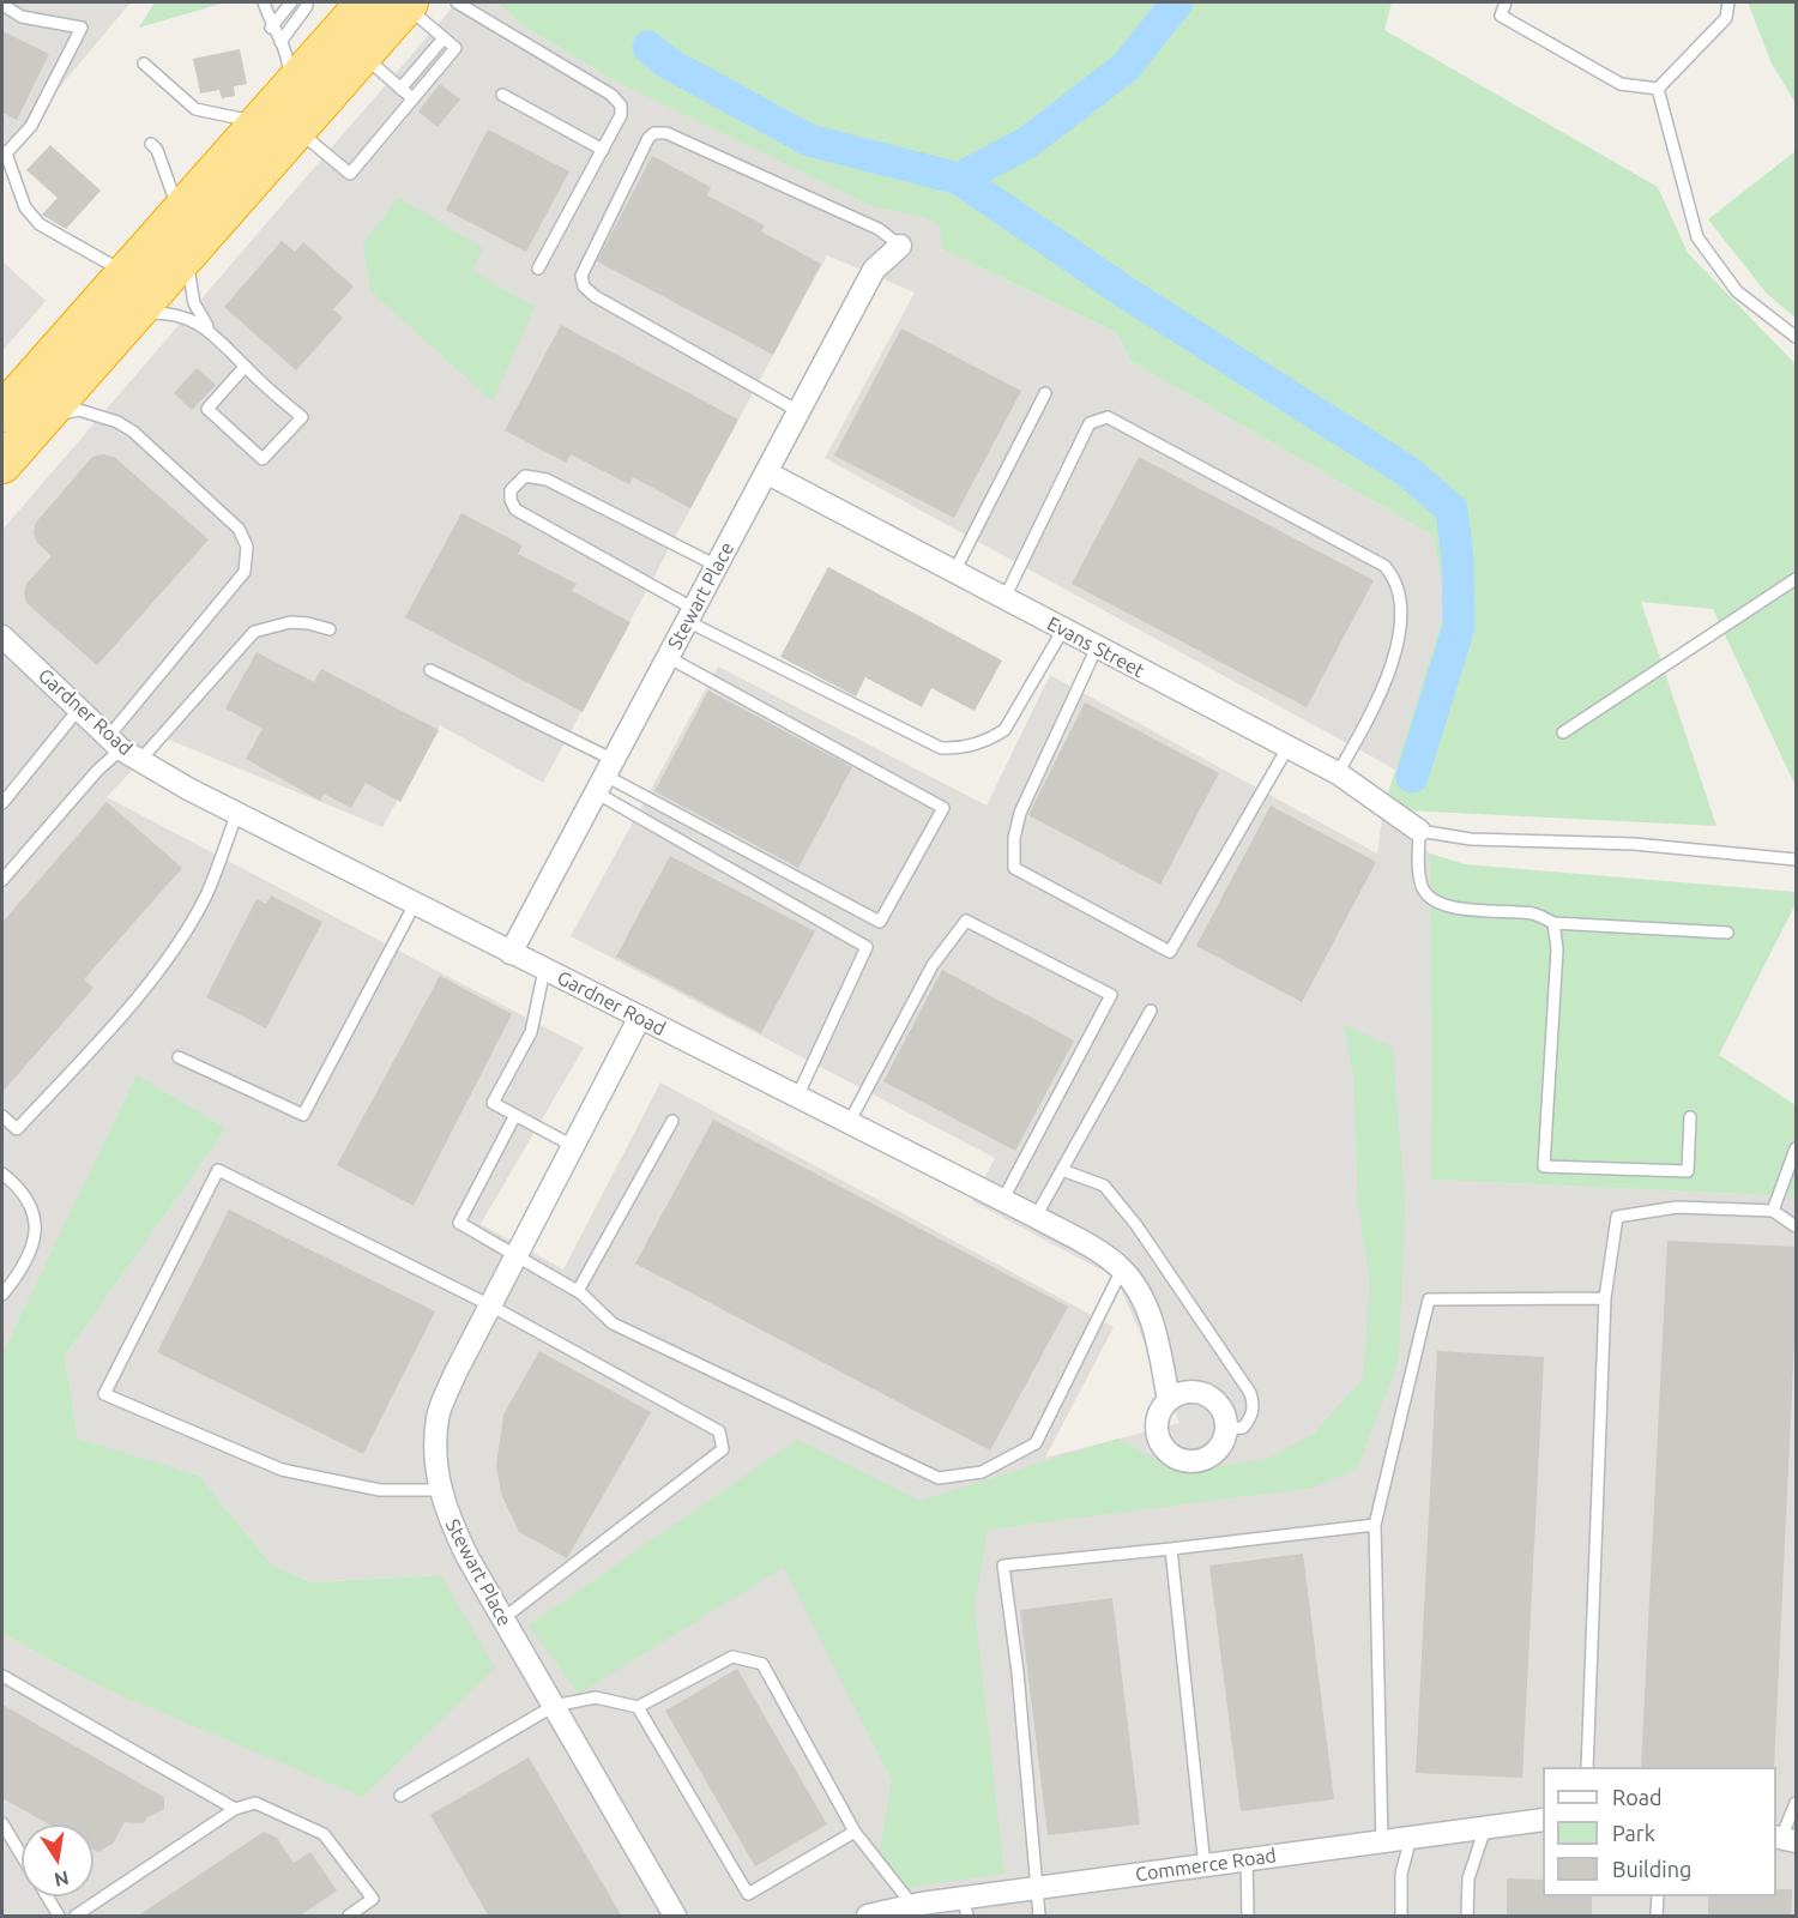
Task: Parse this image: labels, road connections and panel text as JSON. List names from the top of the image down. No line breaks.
{"streets":{"street":["Stewart Place","Evans Street","Gardner Road","Commerce Road"]},"crossings":[["Stewart Place","Evans Street"],["Stewart Place","Gardner Road"]],"legend":["Road","Park","Building"],"north":"bottom"}
